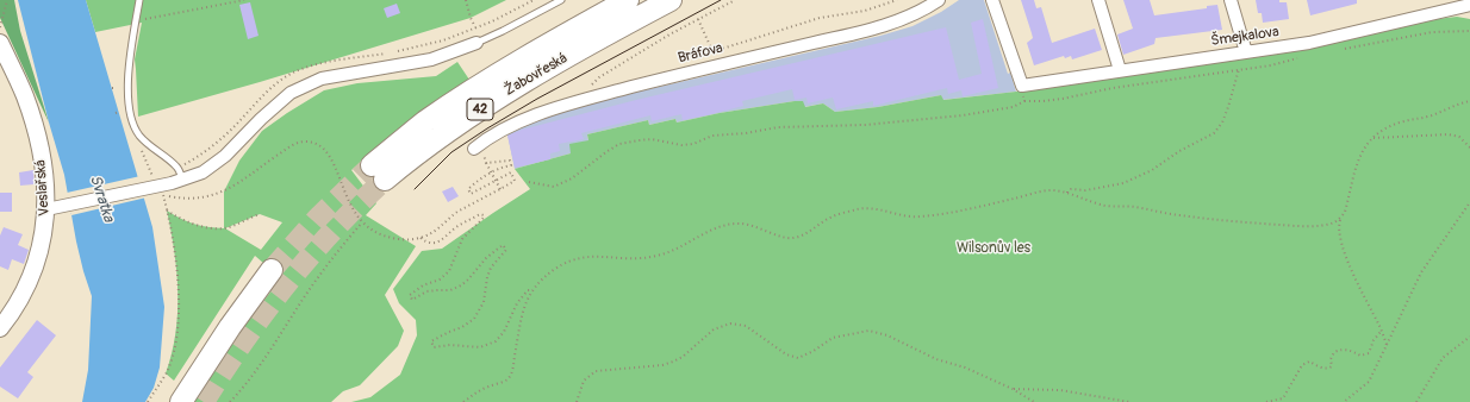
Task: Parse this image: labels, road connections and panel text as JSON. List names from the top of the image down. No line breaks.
{"streets":{"highway":["Žabovřeská","42"],"street":["Šmejkalova","Bráfova","Veslařská"]},"water":["Svratka"],"parks":["Wilsonův les"]}
